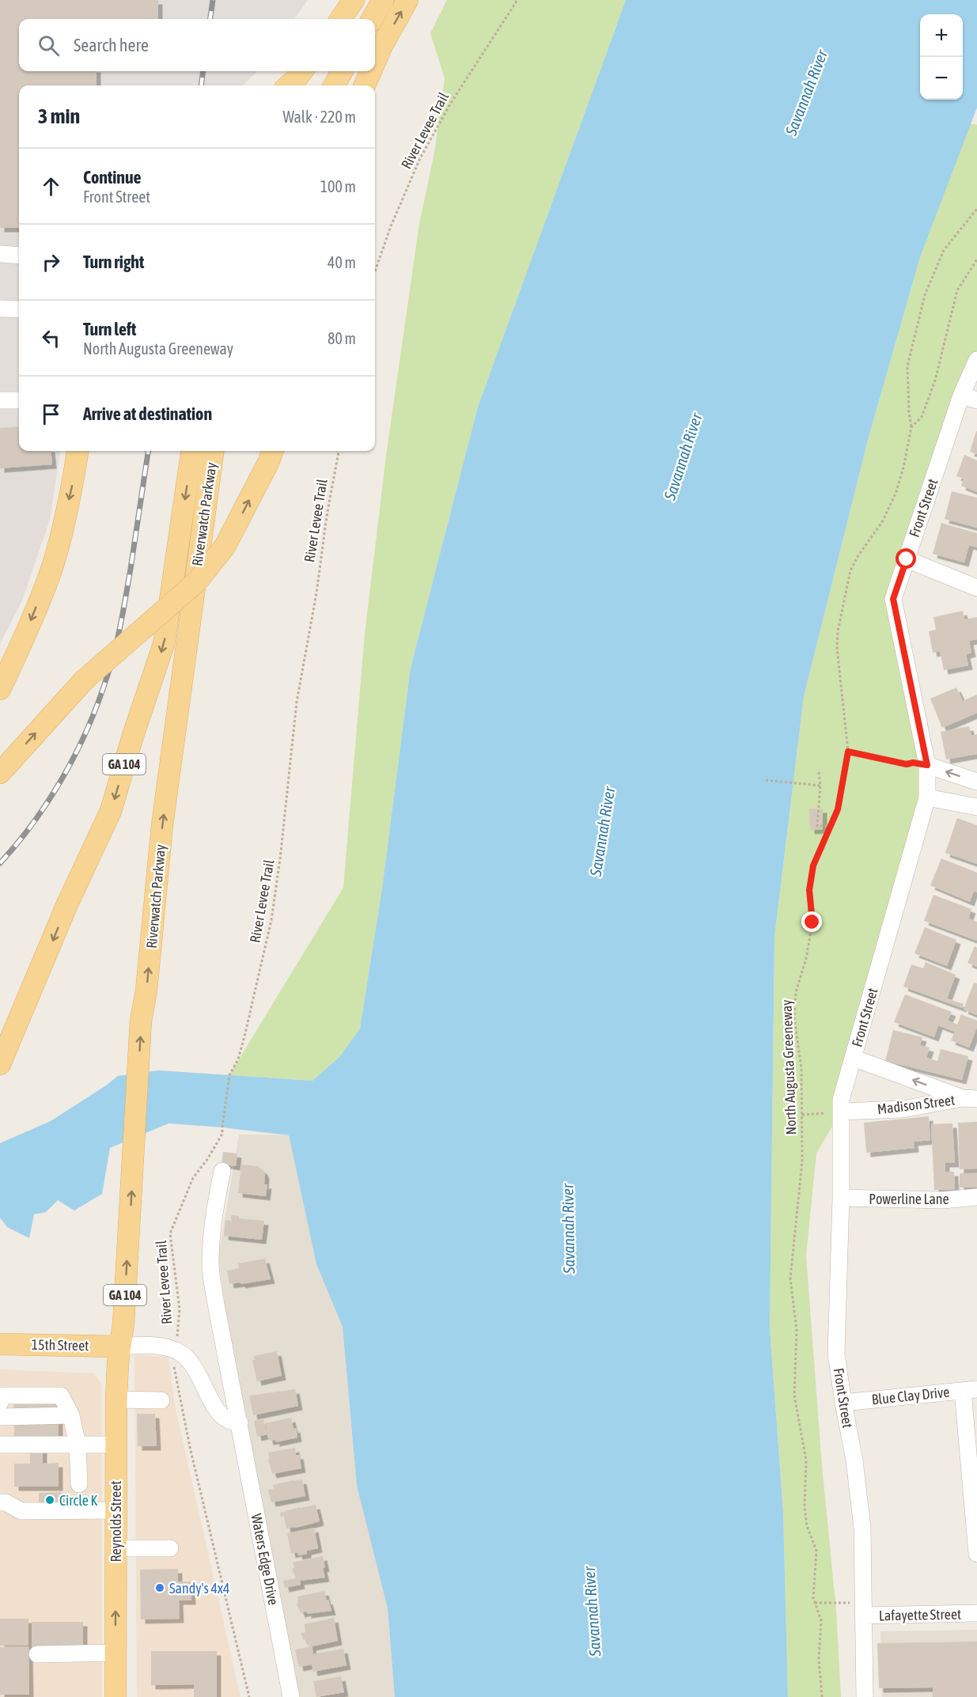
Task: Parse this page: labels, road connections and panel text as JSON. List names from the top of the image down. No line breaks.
{"streets":{"main road":["Riverwatch Parkway","GA 104","15th Street","Reynolds Street"],"street":["Front Street","Madison Street","Powerline Lane","Blue Clay Drive","Waters Edge Drive","Lafayette Street"],"path":["River Levee Trail","North Augusta Greeneway"]},"crossings":[["Front Street","Madison Street"],["Front Street","Powerline Lane"],["Front Street","Blue Clay Drive"],["Front Street","Lafayette Street"],["Riverwatch Parkway","15th Street"],["Riverwatch Parkway","Reynolds Street"],["15th Street","Reynolds Street"]],"water":["Savannah River"],"places":["Circle K","Sandy's 4x4"],"page":{"map_buttons":["+","−"],"search":"Search here","heading":["3 min","Walk · 220 m"],"list":[["Continue","Front Street","100 m"],["Turn right","40 m"],["Turn left","North Augusta Greeneway","80 m"],"Arrive at destination"]}}
